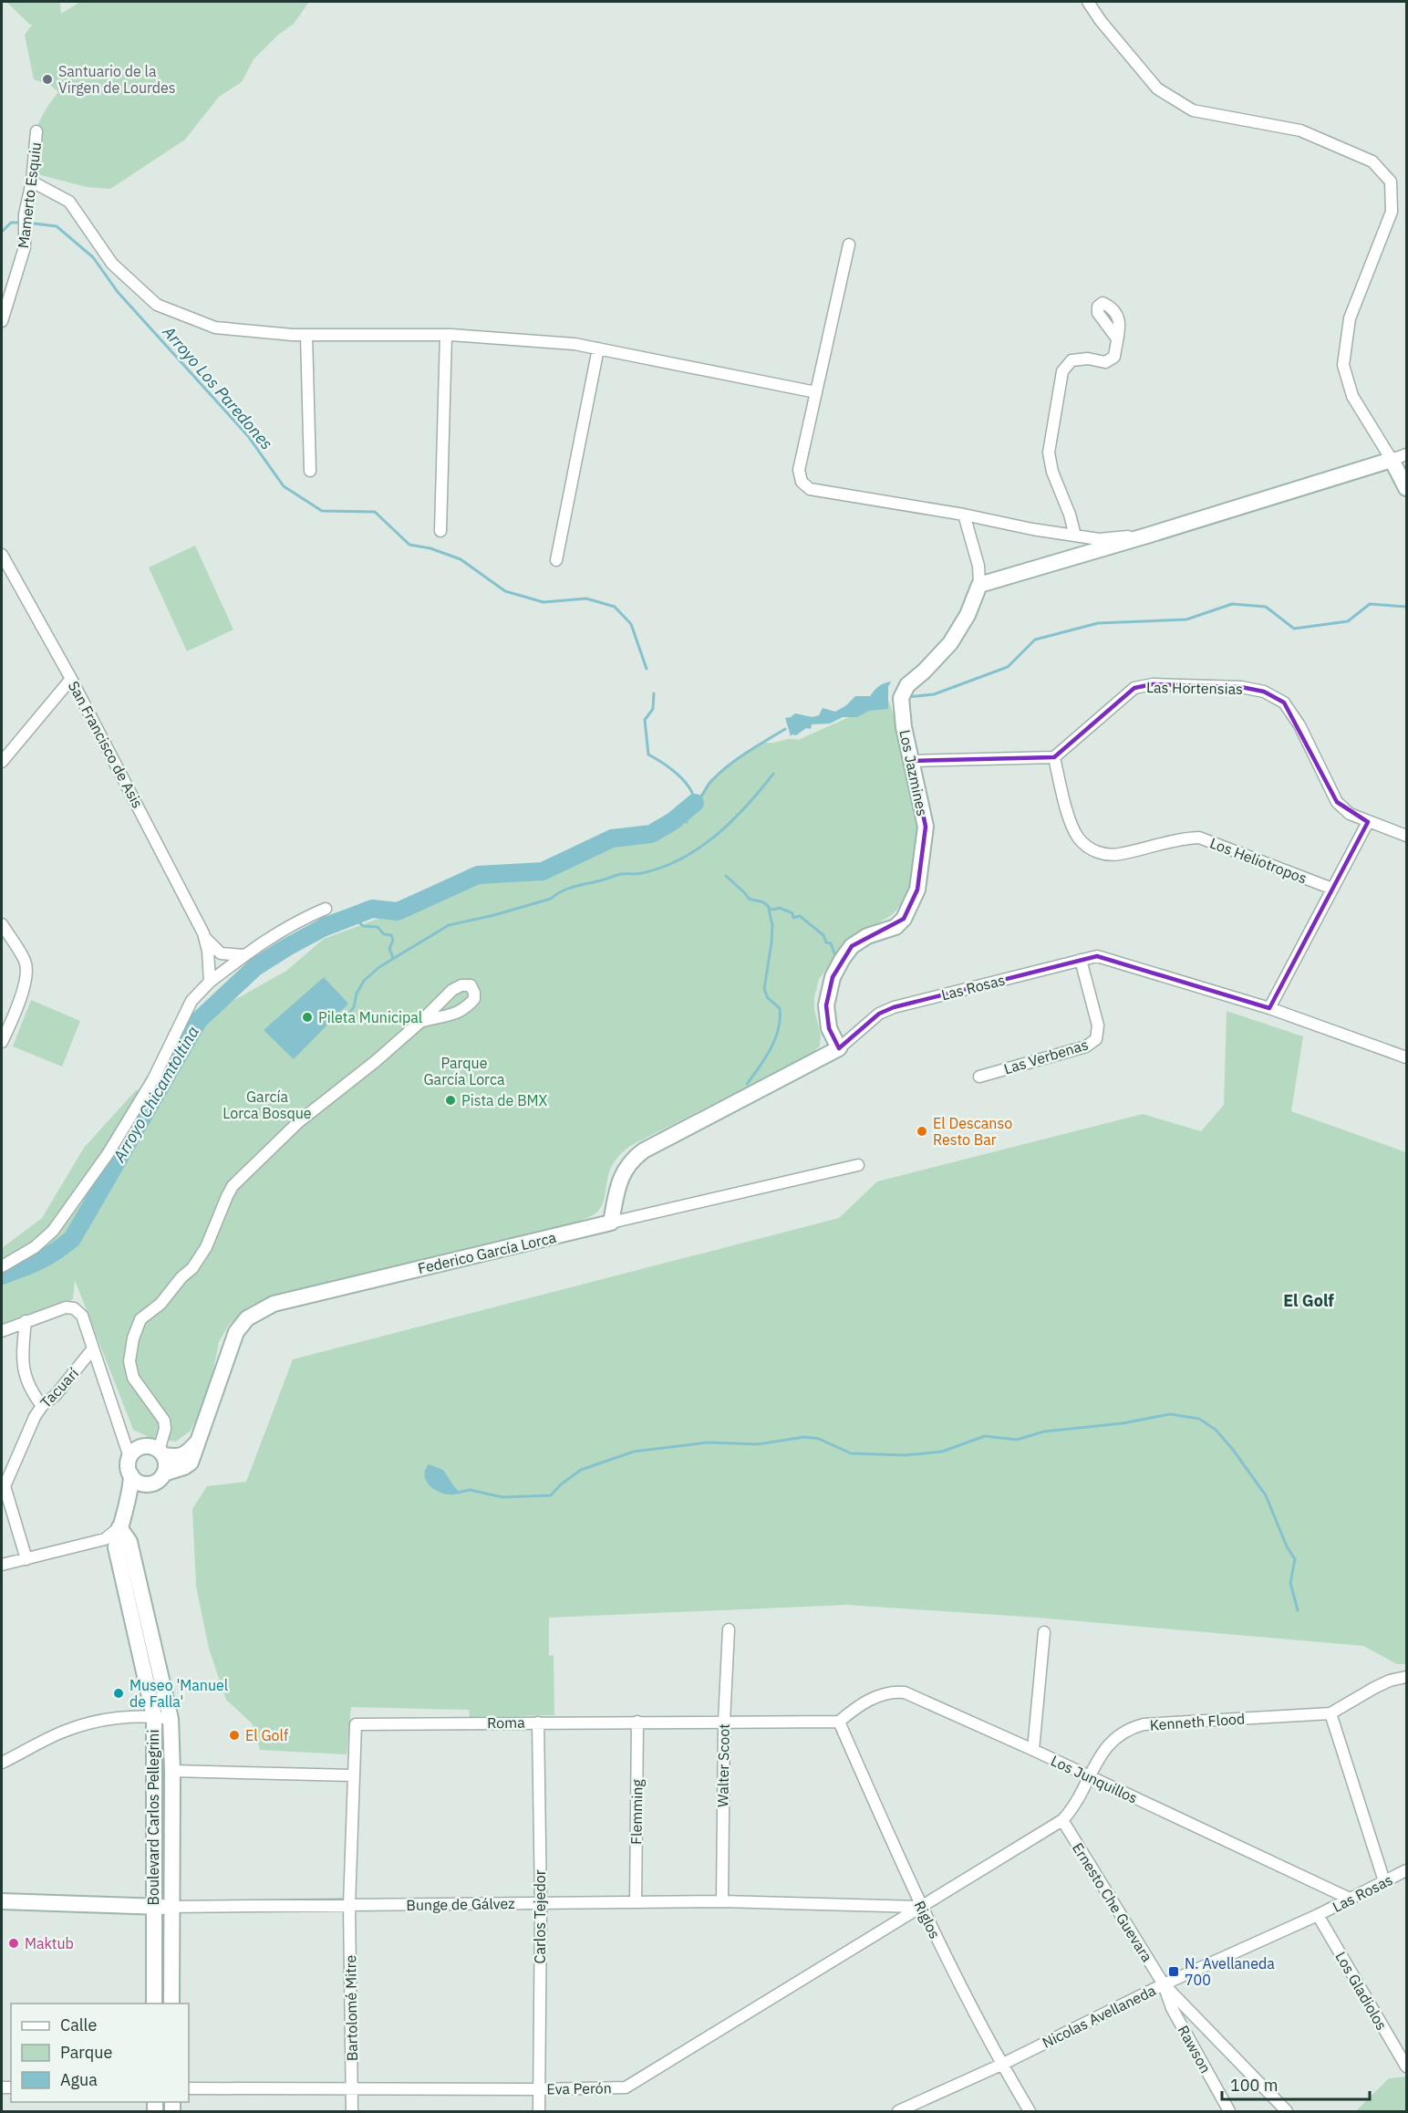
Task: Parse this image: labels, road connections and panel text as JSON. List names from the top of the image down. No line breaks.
{"streets":{"street":["Mamerto Esquiu","Las Hortensias","San Francisco de Asis","Los Jazmines","Los Heliotropos","Las Rosas","Las Verbenas","Federico García Lorca","Tacuarí","Kenneth Flood","Roma","Walter Scoot","Los Junquillos","Flemming","Boulevard Carlos Pellegrini","Ernesto Che Guevara","Bunge de Gálvez","Carlos Tejedor","Riglos","Los Gladiolos","Bartolomé Mitre","Nicolas Avellaneda","Rawson","Eva Perón"]},"crossings":[["Las Hortensias","Los Heliotropos"],["Los Jazmines","Las Rosas"],["Las Rosas","Las Verbenas"],["Las Rosas","Federico García Lorca"],["Las Rosas","Los Junquillos"],["Las Rosas","Los Gladiolos"],["Las Rosas","Nicolas Avellaneda"],["Federico García Lorca","Boulevard Carlos Pellegrini"],["Kenneth Flood","Los Junquillos"],["Kenneth Flood","Ernesto Che Guevara"],["Kenneth Flood","Bunge de Gálvez"],["Kenneth Flood","Riglos"],["Kenneth Flood","Eva Perón"],["Roma","Walter Scoot"],["Roma","Los Junquillos"],["Roma","Flemming"],["Roma","Bunge de Gálvez"],["Roma","Carlos Tejedor"],["Roma","Riglos"],["Roma","Bartolomé Mitre"],["Walter Scoot","Bunge de Gálvez"],["Los Junquillos","Riglos"],["Flemming","Bunge de Gálvez"],["Boulevard Carlos Pellegrini","Bunge de Gálvez"],["Ernesto Che Guevara","Nicolas Avellaneda"],["Ernesto Che Guevara","Rawson"],["Bunge de Gálvez","Carlos Tejedor"],["Bunge de Gálvez","Riglos"],["Bunge de Gálvez","Bartolomé Mitre"],["Bunge de Gálvez","Eva Perón"],["Carlos Tejedor","Eva Perón"],["Riglos","Nicolas Avellaneda"],["Riglos","Eva Perón"],["Los Gladiolos","Nicolas Avellaneda"],["Bartolomé Mitre","Eva Perón"],["Nicolas Avellaneda","Rawson"]],"districts":["El Golf"],"water":["Arroyo Los Paredones","Arroyo Chicamtoltina"],"parks":["Parque García Lorca","García Lorca Bosque"],"places":{"other":["Santuario de la Virgen de Lourdes","Pileta Municipal","Pista de BMX","El Descanso Resto Bar","Museo 'Manuel de Falla'","El Golf","Maktub"],"transit":["N. Avellaneda 700"]},"legend":["Calle","Parque","Agua"],"scale_bar":"100 m"}
